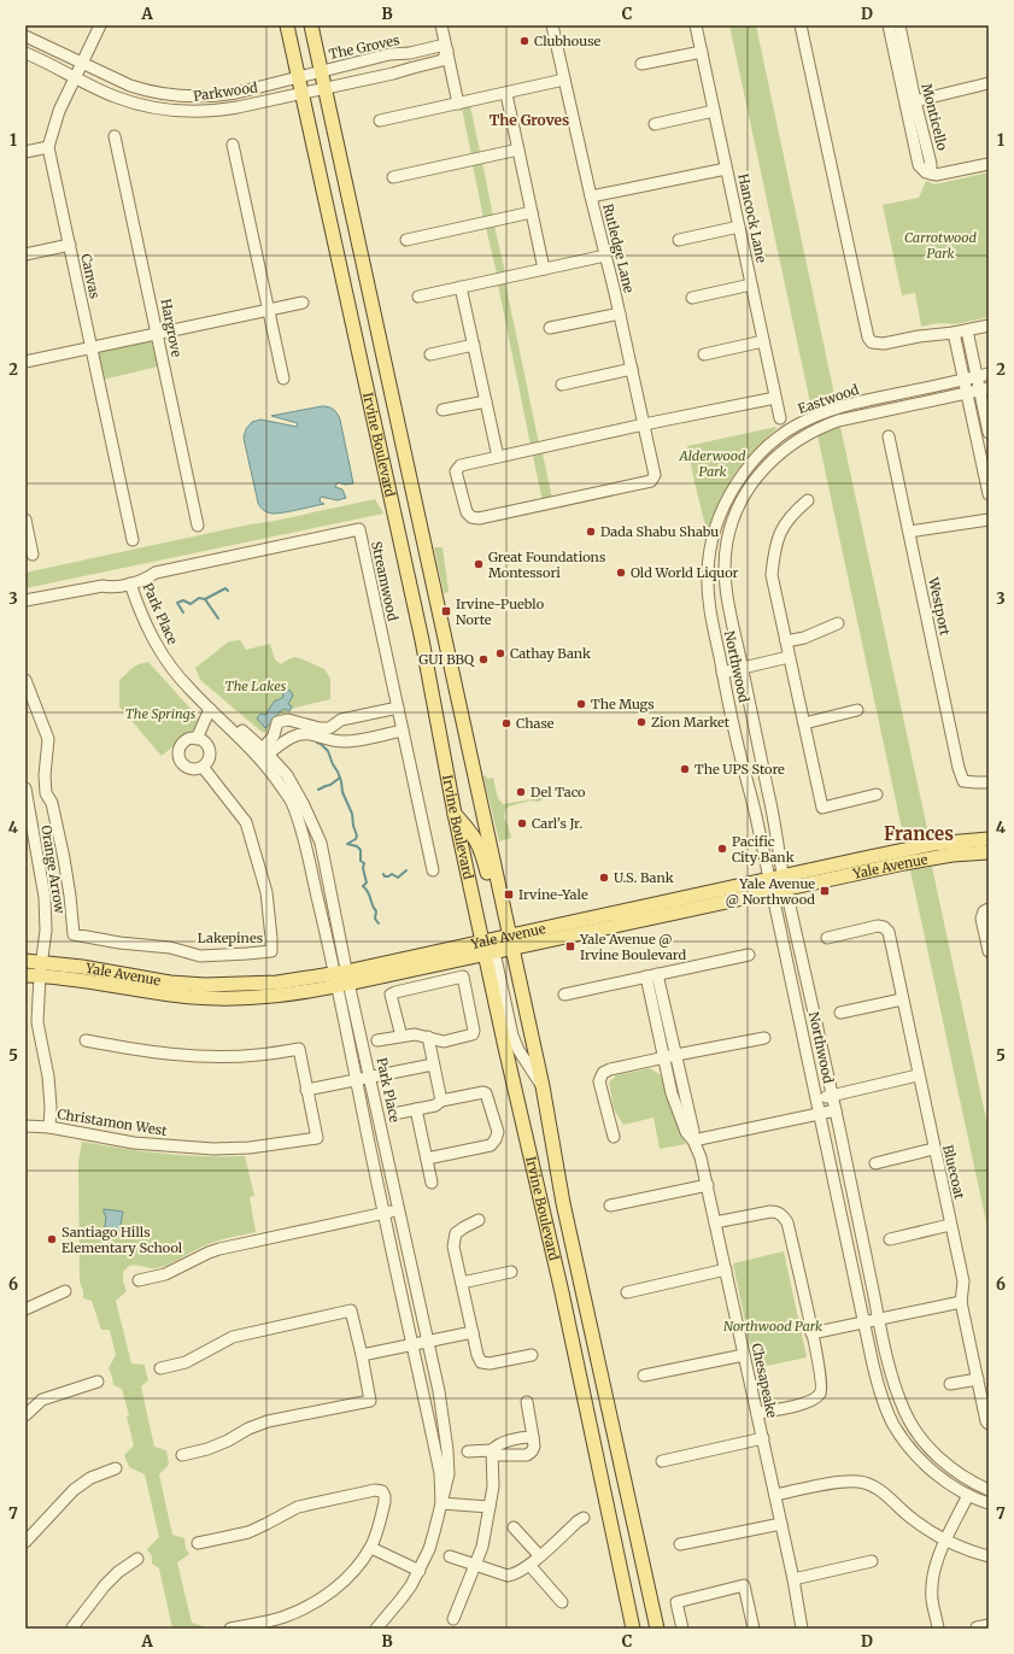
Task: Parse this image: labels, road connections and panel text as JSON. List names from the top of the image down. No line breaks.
{"streets":{"main road":["Irvine Boulevard","Yale Avenue"],"street":["The Groves","Parkwood","Monticello","Hancock Lane","Rutledge Lane","Canvas","Hargrove","Eastwood","Streamwood","Westport","Park Place","Northwood","Orange Arrow","Lakepines","Christamon West","Bluecoat","Chesapeake"]},"crossings":[["The Groves","Parkwood"],["The Groves","Irvine Boulevard"],["Parkwood","Canvas"],["Parkwood","Irvine Boulevard"],["Eastwood","Northwood"],["Irvine Boulevard","Yale Avenue"],["Streamwood","Park Place"],["Park Place","Yale Avenue"],["Northwood","Yale Avenue"],["Yale Avenue","Orange Arrow"],["Orange Arrow","Christamon West"]],"districts":["The Groves","Frances"],"parks":["Carrotwood Park","Alderwood Park","The Lakes","The Springs","Northwood Park"],"places":{"other":["Clubhouse","Dada Shabu Shabu","Great Foundations Montessori","Old World Liquor","Cathay Bank","GUI BBQ","The Mugs","Zion Market","Chase","The UPS Store","Del Taco","Carl's Jr.","Pacific City Bank","U.S. Bank","Santiago Hills Elementary School"],"transit":["Irvine-Pueblo Norte","Yale Avenue @ Northwood","Irvine-Yale","Yale Avenue @ Irvine Boulevard"]},"grid":{"columns":["A","B","C","D"],"rows":["1","2","3","4","5","6","7"]}}
